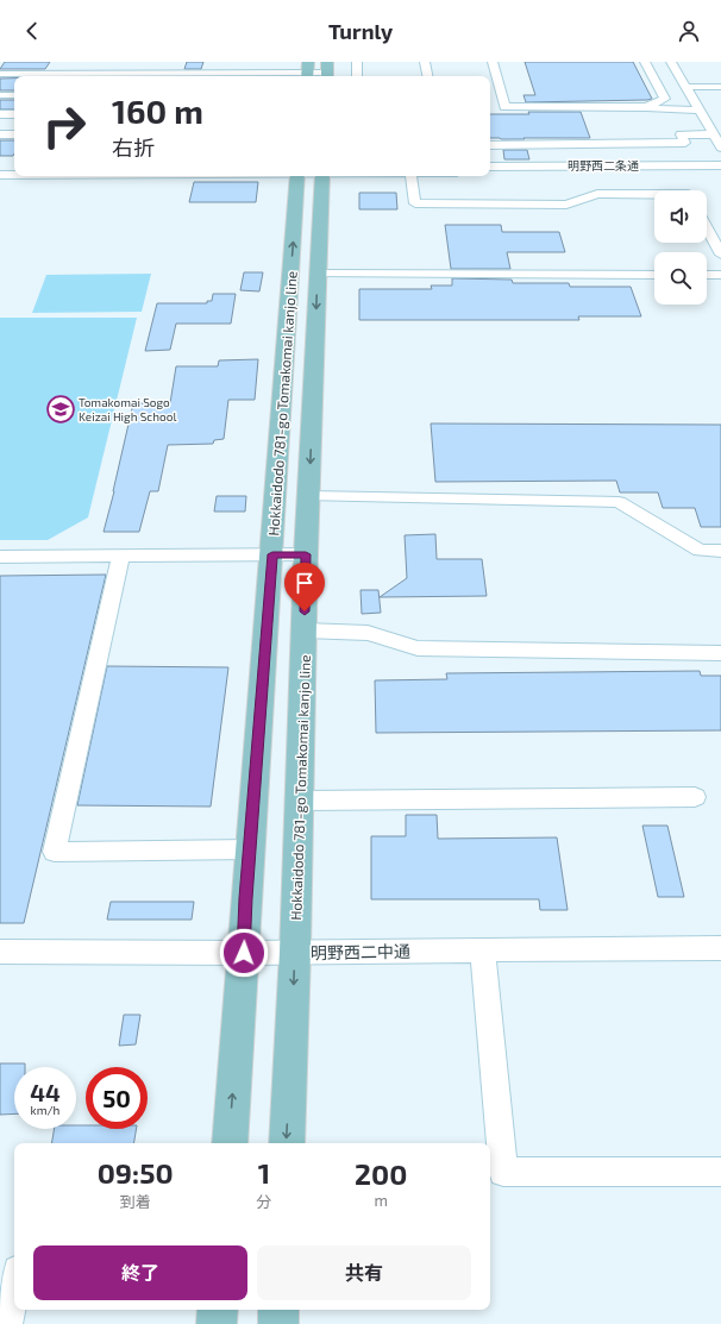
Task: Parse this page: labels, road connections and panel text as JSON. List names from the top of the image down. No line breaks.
{"streets":{"main road":["Hokkaidodo 781-go Tomakomai kanjo line"],"street":["明野西二条通","明野西二中通"]},"crossings":[["Hokkaidodo 781-go Tomakomai kanjo line","明野西二中通"]],"places":{"school or university":["Tomakomai Sogo Keizai High School"]},"page":{"header":"Turnly","turn":["160 m","右折"],"speed":"44 km/h","limit":"50","eta":["09:50","到着","1","分","200","m"],"buttons":["終了","共有"]}}
